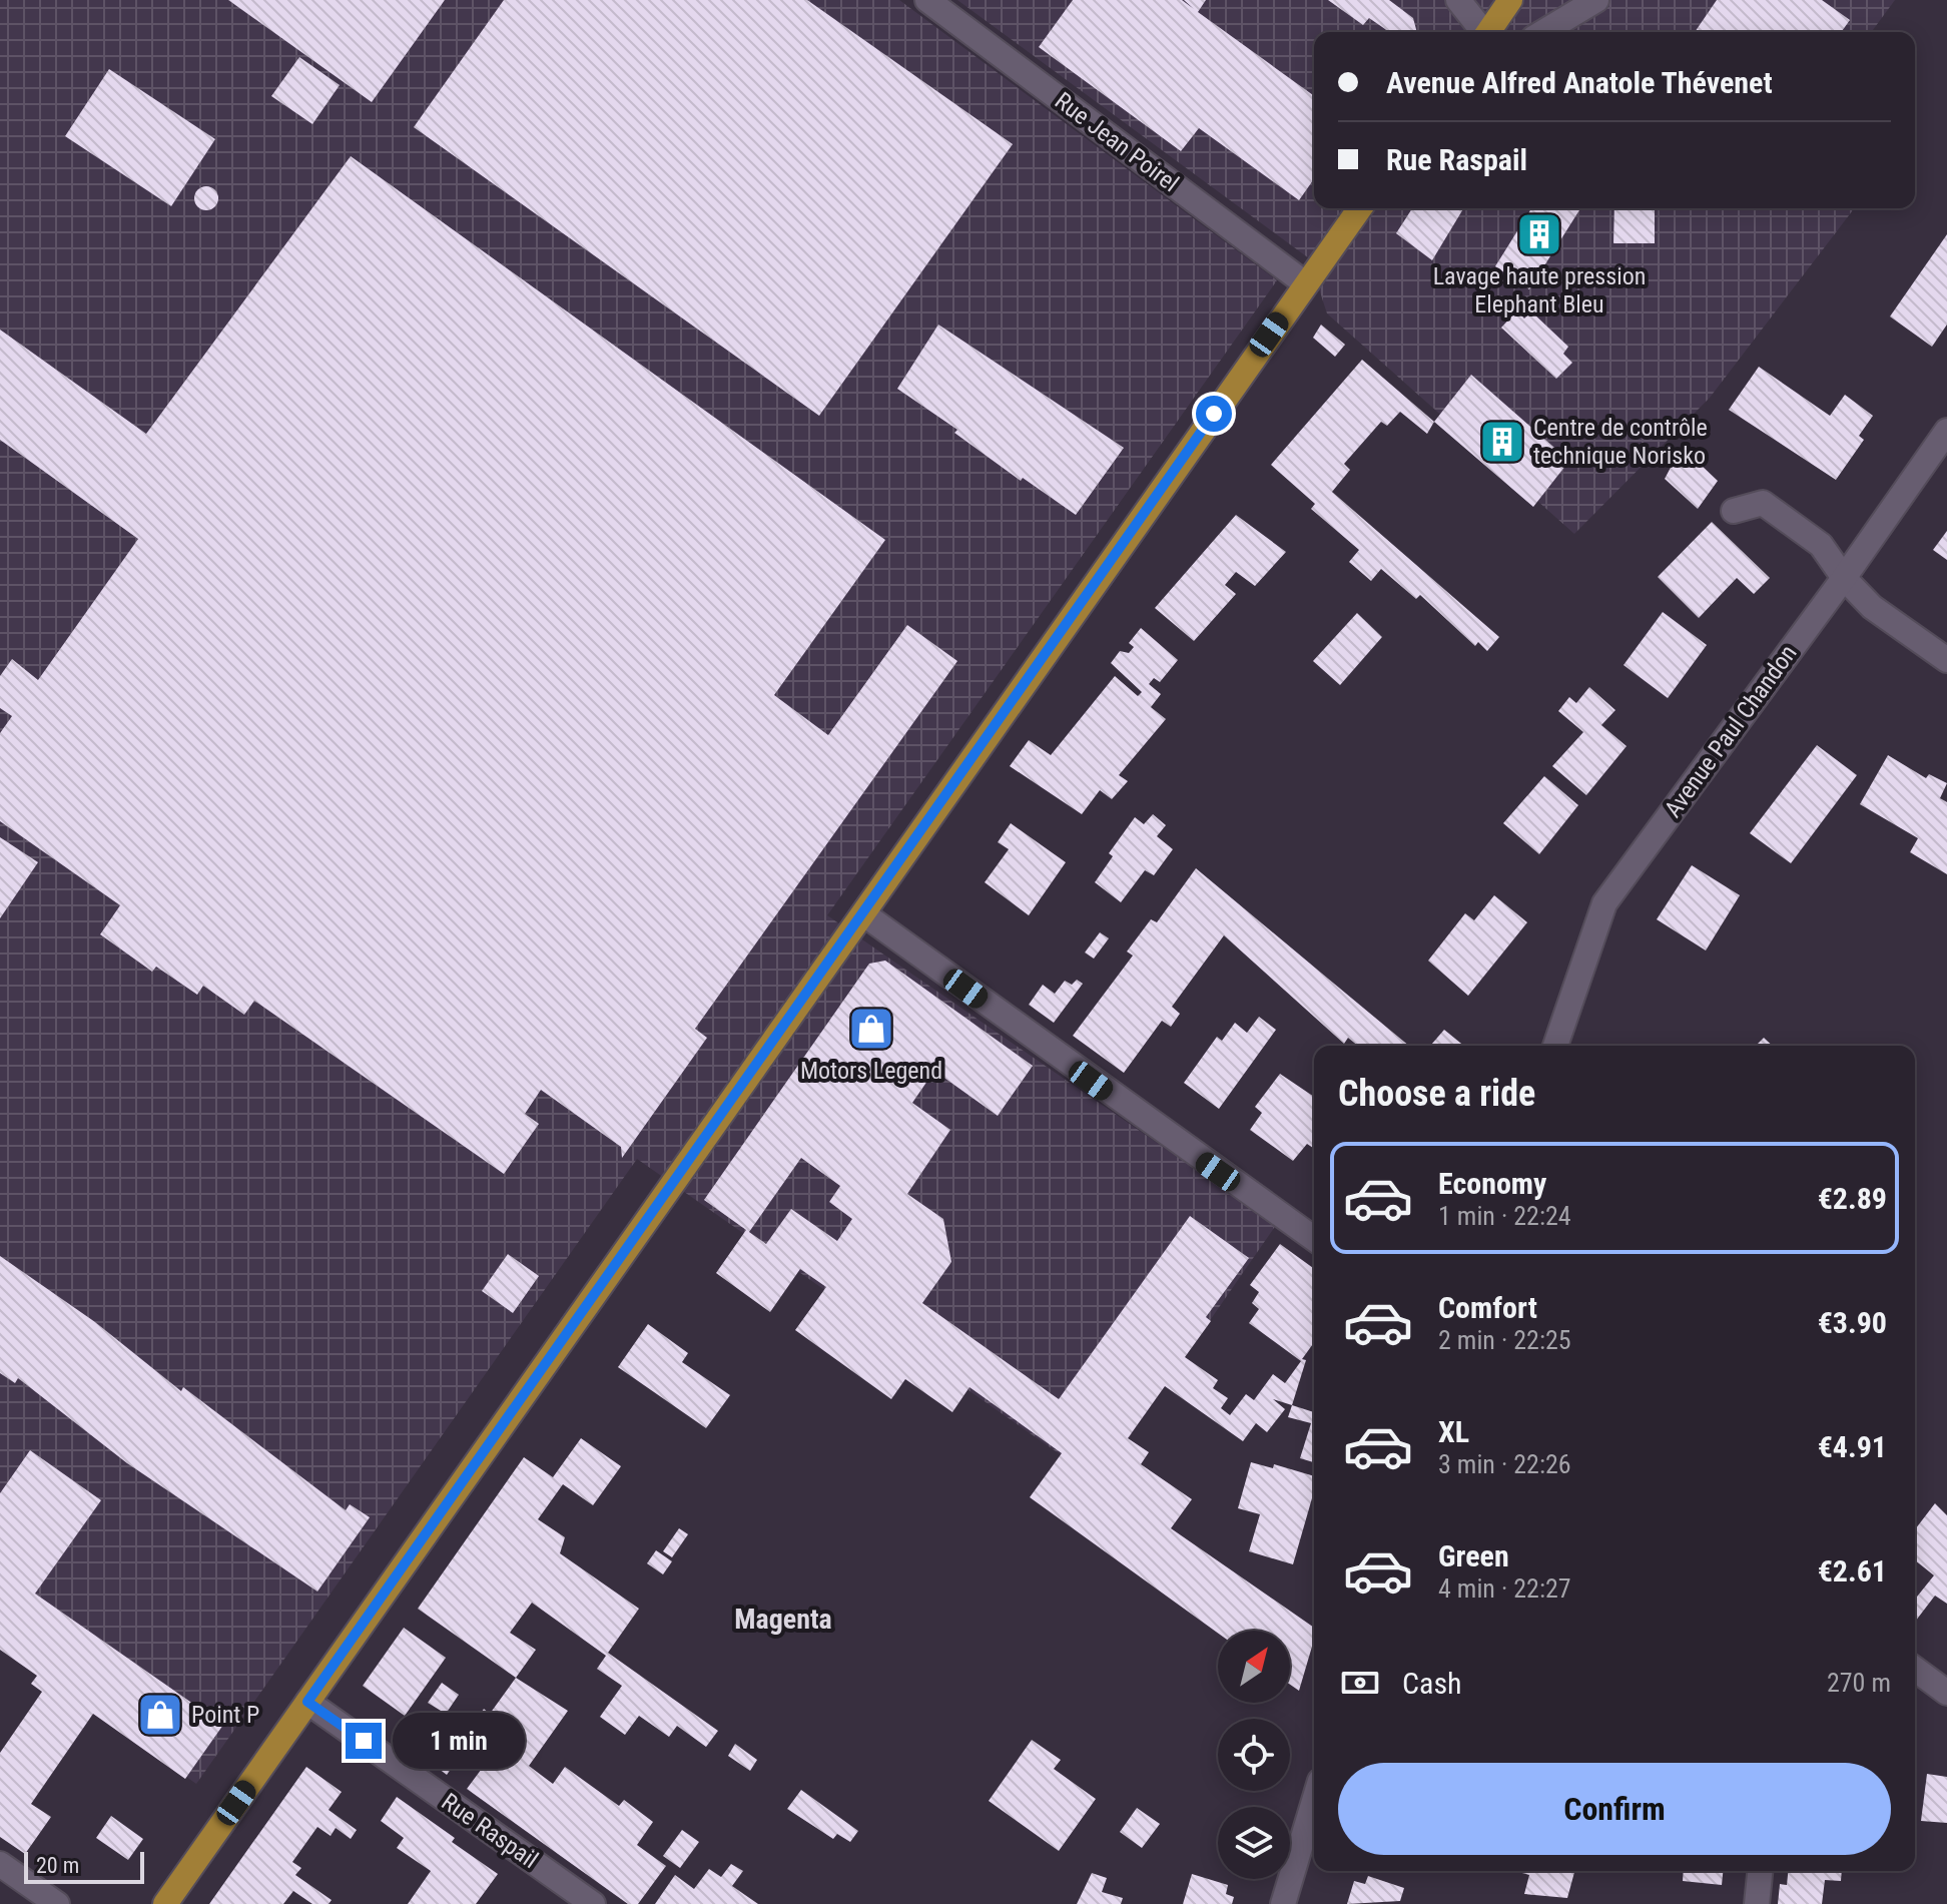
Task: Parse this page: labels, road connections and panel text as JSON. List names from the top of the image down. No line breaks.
{"streets":{"street":["Rue Jean Poirel","Avenue Paul Chandon","Rue Raspail"]},"districts":["Magenta"],"places":{"building":["Lavage haute pression Elephant Bleu","Centre de contrôle technique Norisko"],"shop":["Motors Legend","Point P"]},"scale_bar":"20 m","north":"top right","page":{"banner":["Avenue Alfred Anatole Thévenet","Rue Raspail"],"heading":"Choose a ride","list":[{"name":"Economy","note":"1 min · 22:24","value":"€2.89"},{"name":"Comfort","note":"2 min · 22:25","value":"€3.90"},{"name":"XL","note":"3 min · 22:26","value":"€4.91"},{"name":"Green","note":"4 min · 22:27","value":"€2.61"}],"pay":["Cash","270 m"],"bubble":"1 min","buttons":"Confirm","scale":"20 m"}}
